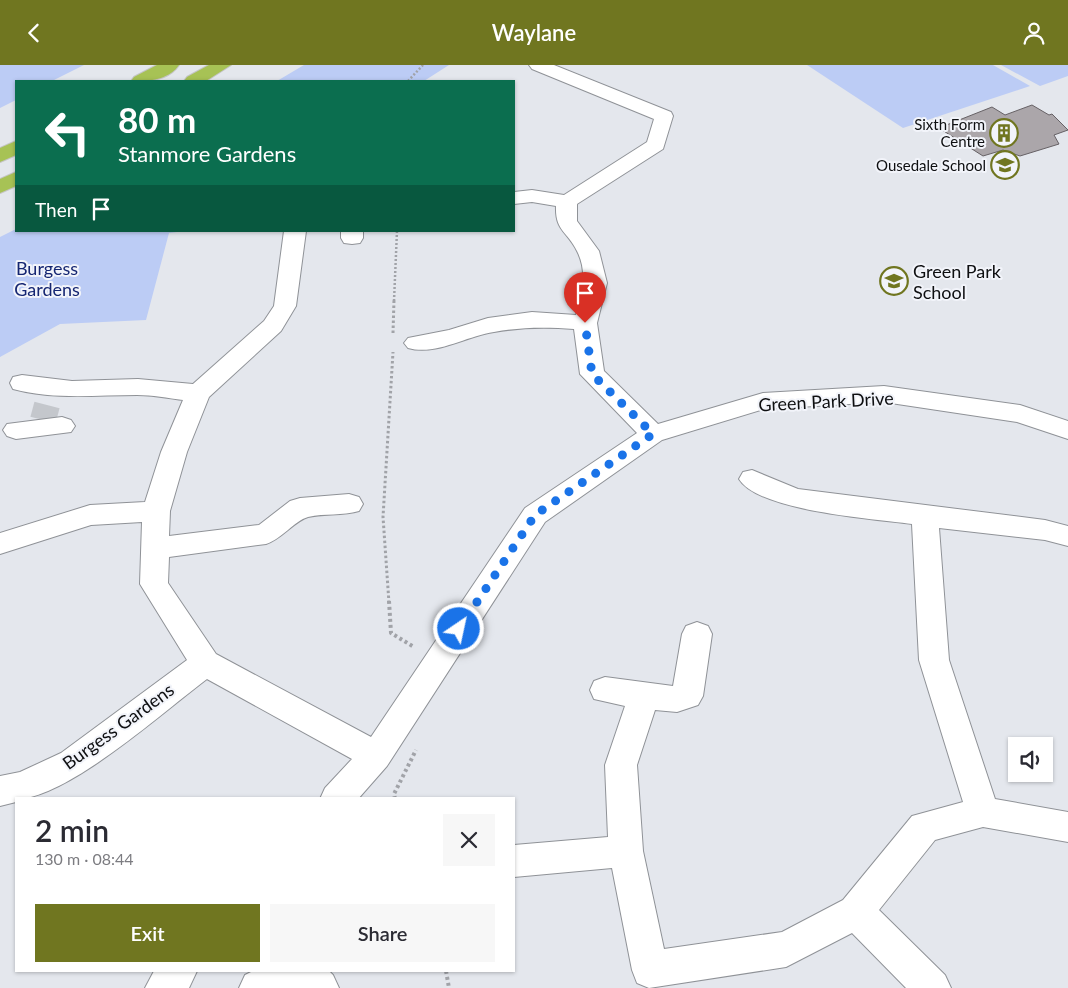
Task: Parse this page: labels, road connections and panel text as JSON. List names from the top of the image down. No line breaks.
{"streets":{"street":["Green Park Drive","Burgess Gardens"]},"parks":["Burgess Gardens"],"places":{"building":["Sixth Form Centre"],"school or university":["Ousedale School","Green Park School"]},"page":{"header":"Waylane","turn":["80 m","Stanmore Gardens"],"then":"Then","heading":["2 min","130 m · 08:44"],"buttons":["Exit","Share"]}}
